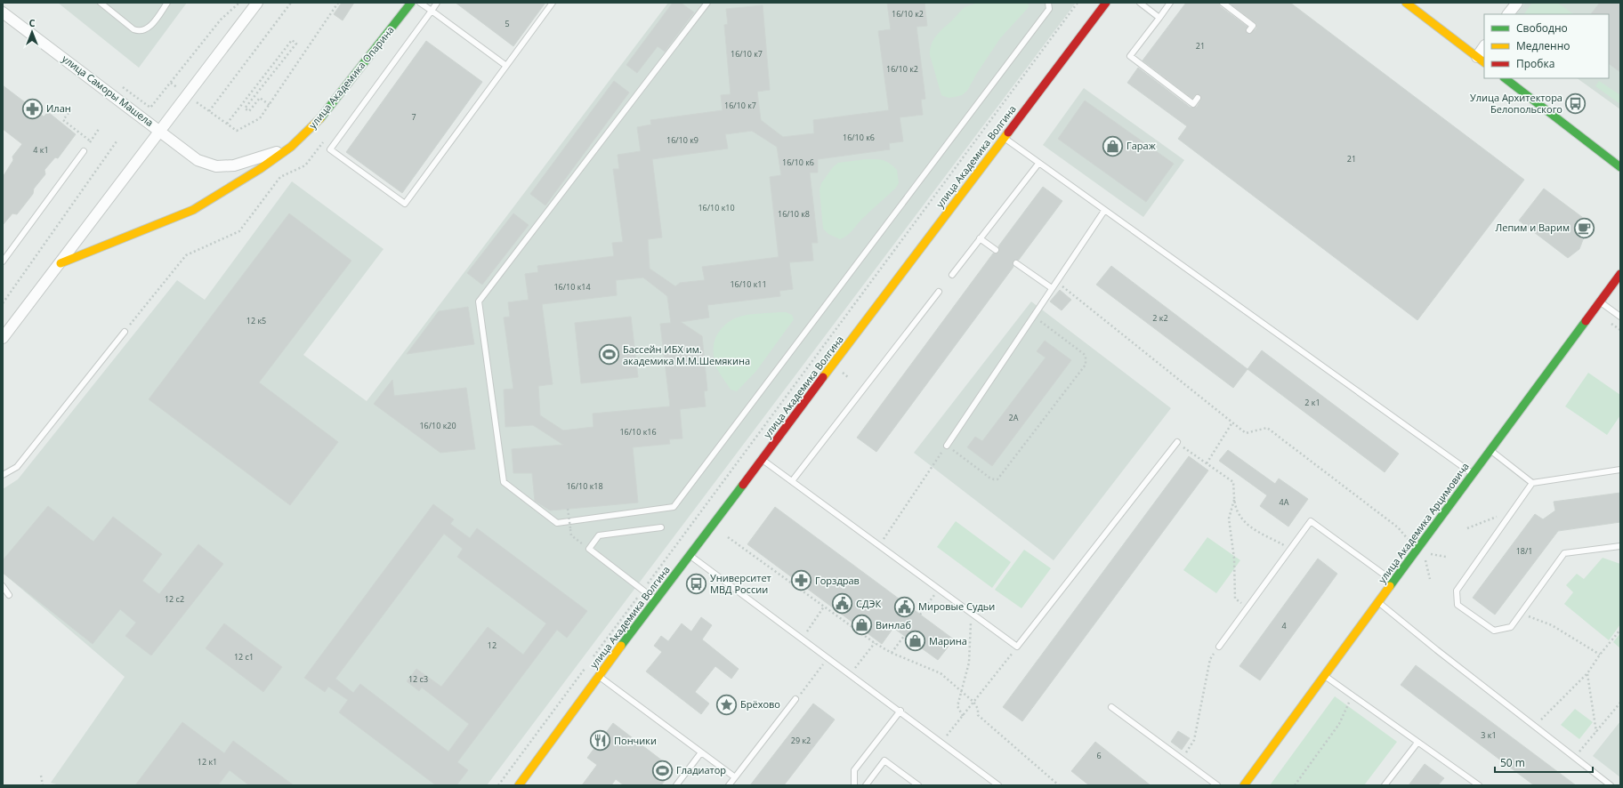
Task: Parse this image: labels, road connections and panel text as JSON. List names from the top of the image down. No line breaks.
{"streets":{"street":["улица Академика Опарина","улица Саморы Машела","улица Академика Волгина","улица Академика Арцимовича"]},"crossings":[["улица Академика Опарина","улица Саморы Машела"]],"places":{"bus stop":["Улица Архитектора Белопольского","Университет МВД России"],"pharmacy":["Илан","Горздрав"],"shop":["Гараж","Винлаб","Марина"],"cafe":["Лепим и Варим"],"sports":["Бассейн ИБХ им. академика М.М.Шемякина","Гладиатор"],"public building":["СДЭК","Мировые Судьи"],"place":["Брёхово"],"restaurant":["Пончики"]},"house_numbers":["16/10 к2","5","21","16/10 к7","16/10 к2","16/10 к7","7","16/10 к6","16/10 к9","4 к1","21","16/10 к6","16/10 к10","16/10 к8","16/10 к11","16/10 к14","2 к2","12 к5","2 к1","2А","16/10 к20","16/10 к16","16/10 к18","4А","18/1","12 с2","4","12","12 с1","12 с3","3 к1","29 к2","6","12 к1"],"legend":["Свободно","Медленно","Пробка"],"scale_bar":"50 m","north":"top"}
